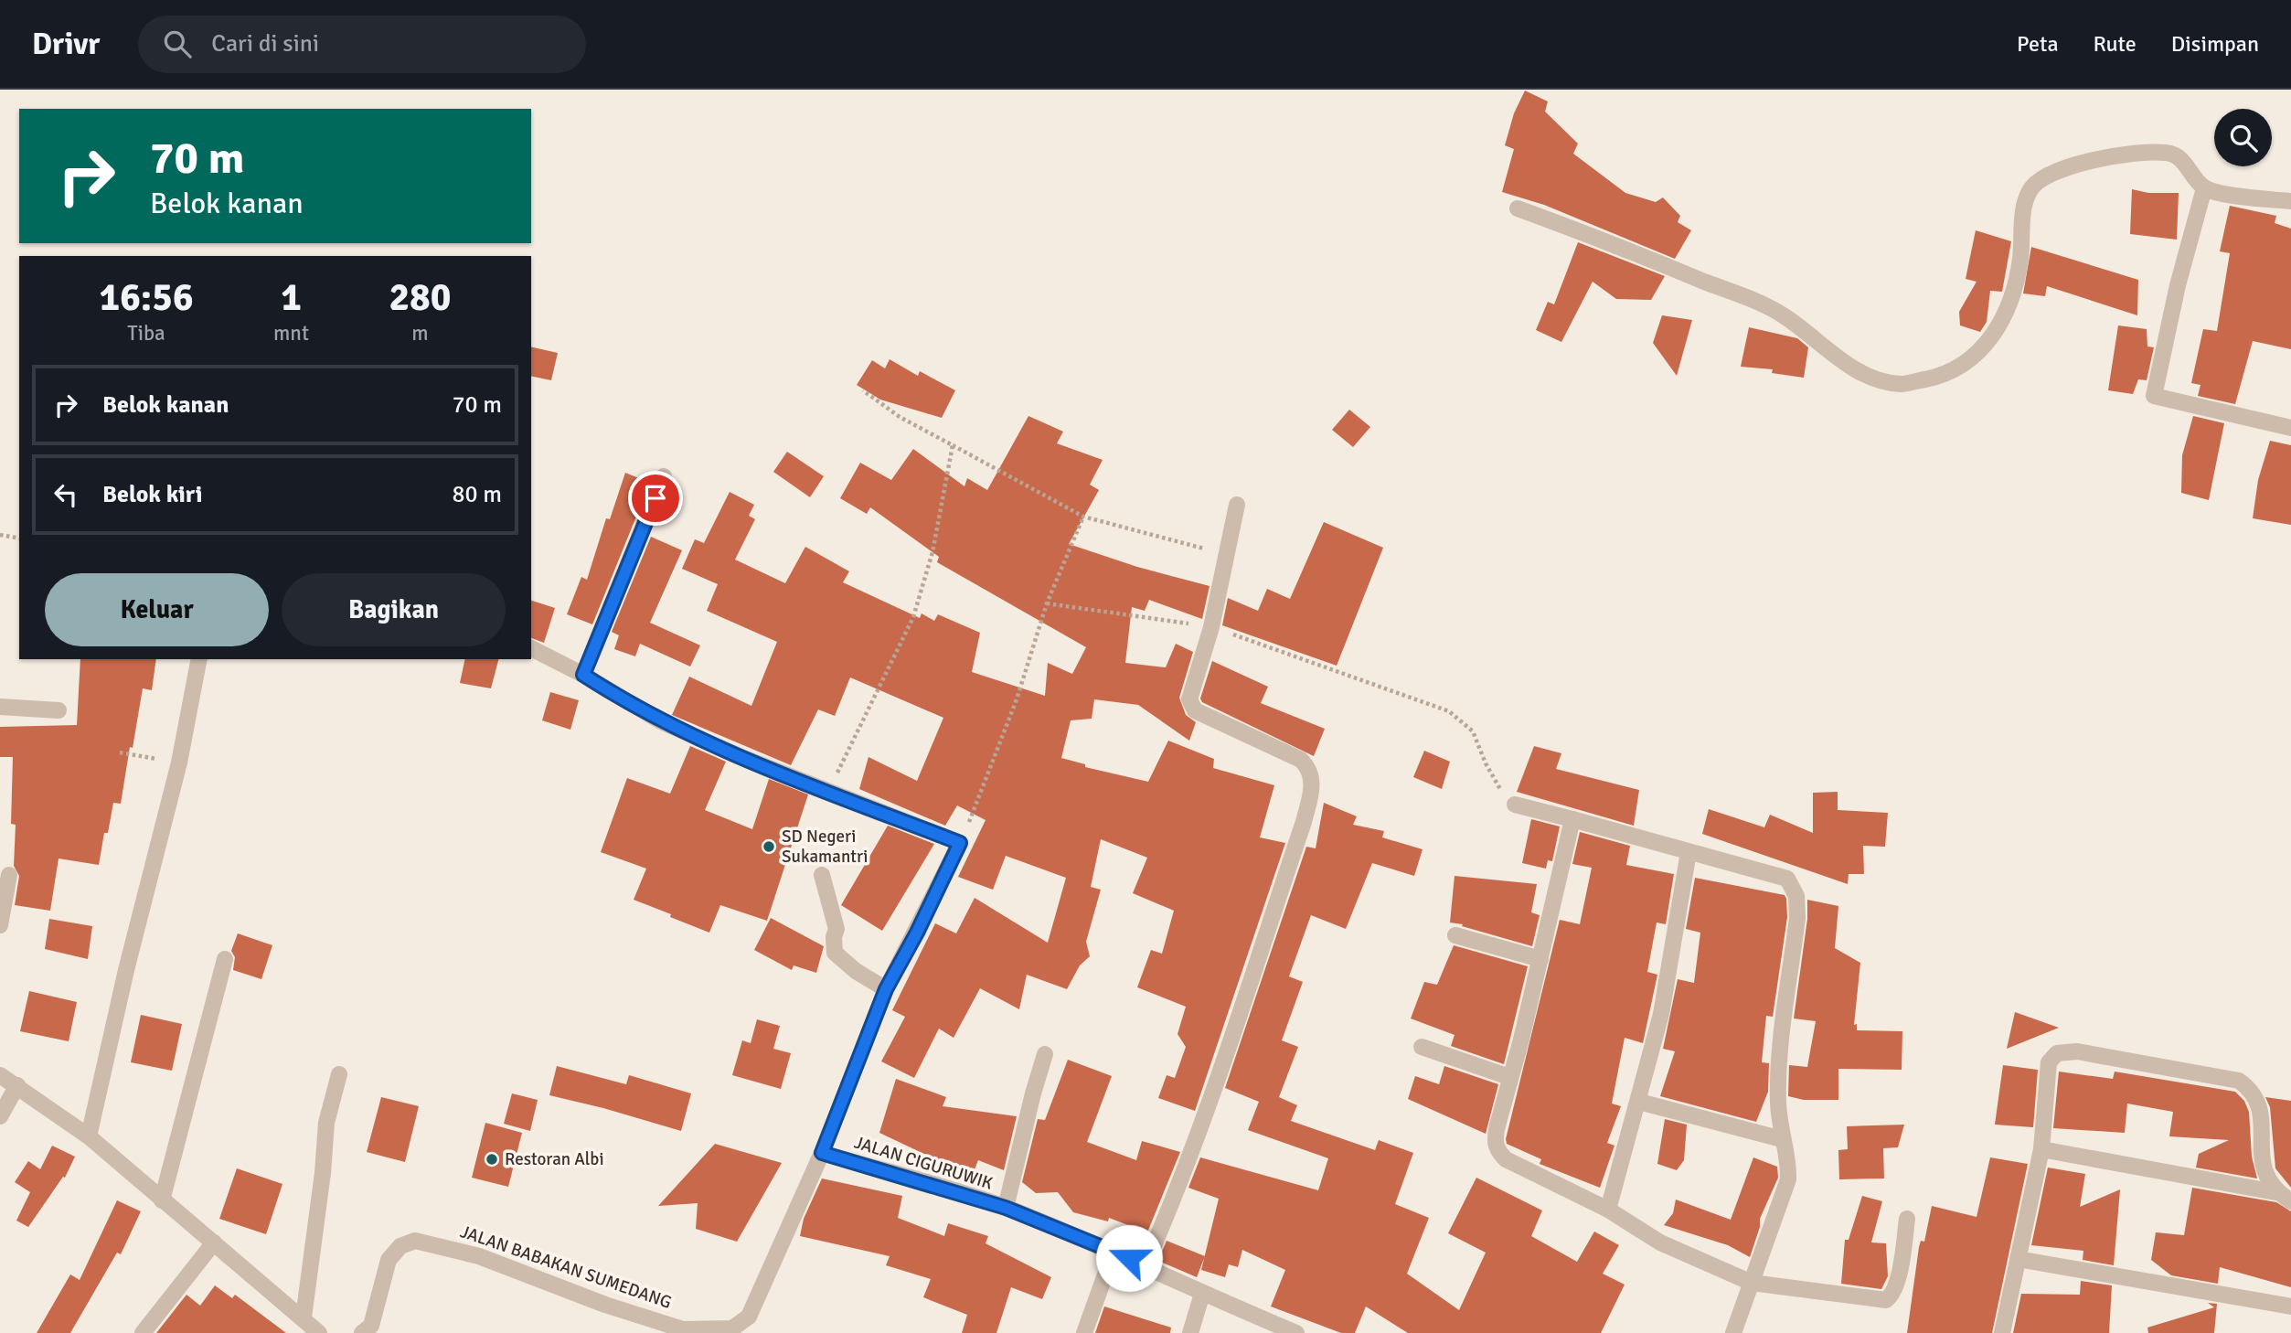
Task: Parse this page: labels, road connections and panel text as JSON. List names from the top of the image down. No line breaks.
{"streets":{"street":["JALAN CIGURUWIK","JALAN BABAKAN SUMEDANG"]},"crossings":[["JALAN CIGURUWIK","JALAN BABAKAN SUMEDANG"]],"places":["SD Negeri Sukamantri","Restoran Albi"],"page":{"header":"Drivr","search":"Cari di sini","nav":["Peta","Rute","Disimpan"],"turn":["70 m","Belok kanan"],"eta":["16:56","Tiba","1","mnt","280","m"],"list":[{"name":"Belok kanan","value":"70 m"},{"name":"Belok kiri","value":"80 m"}],"buttons":["Keluar","Bagikan"]}}
